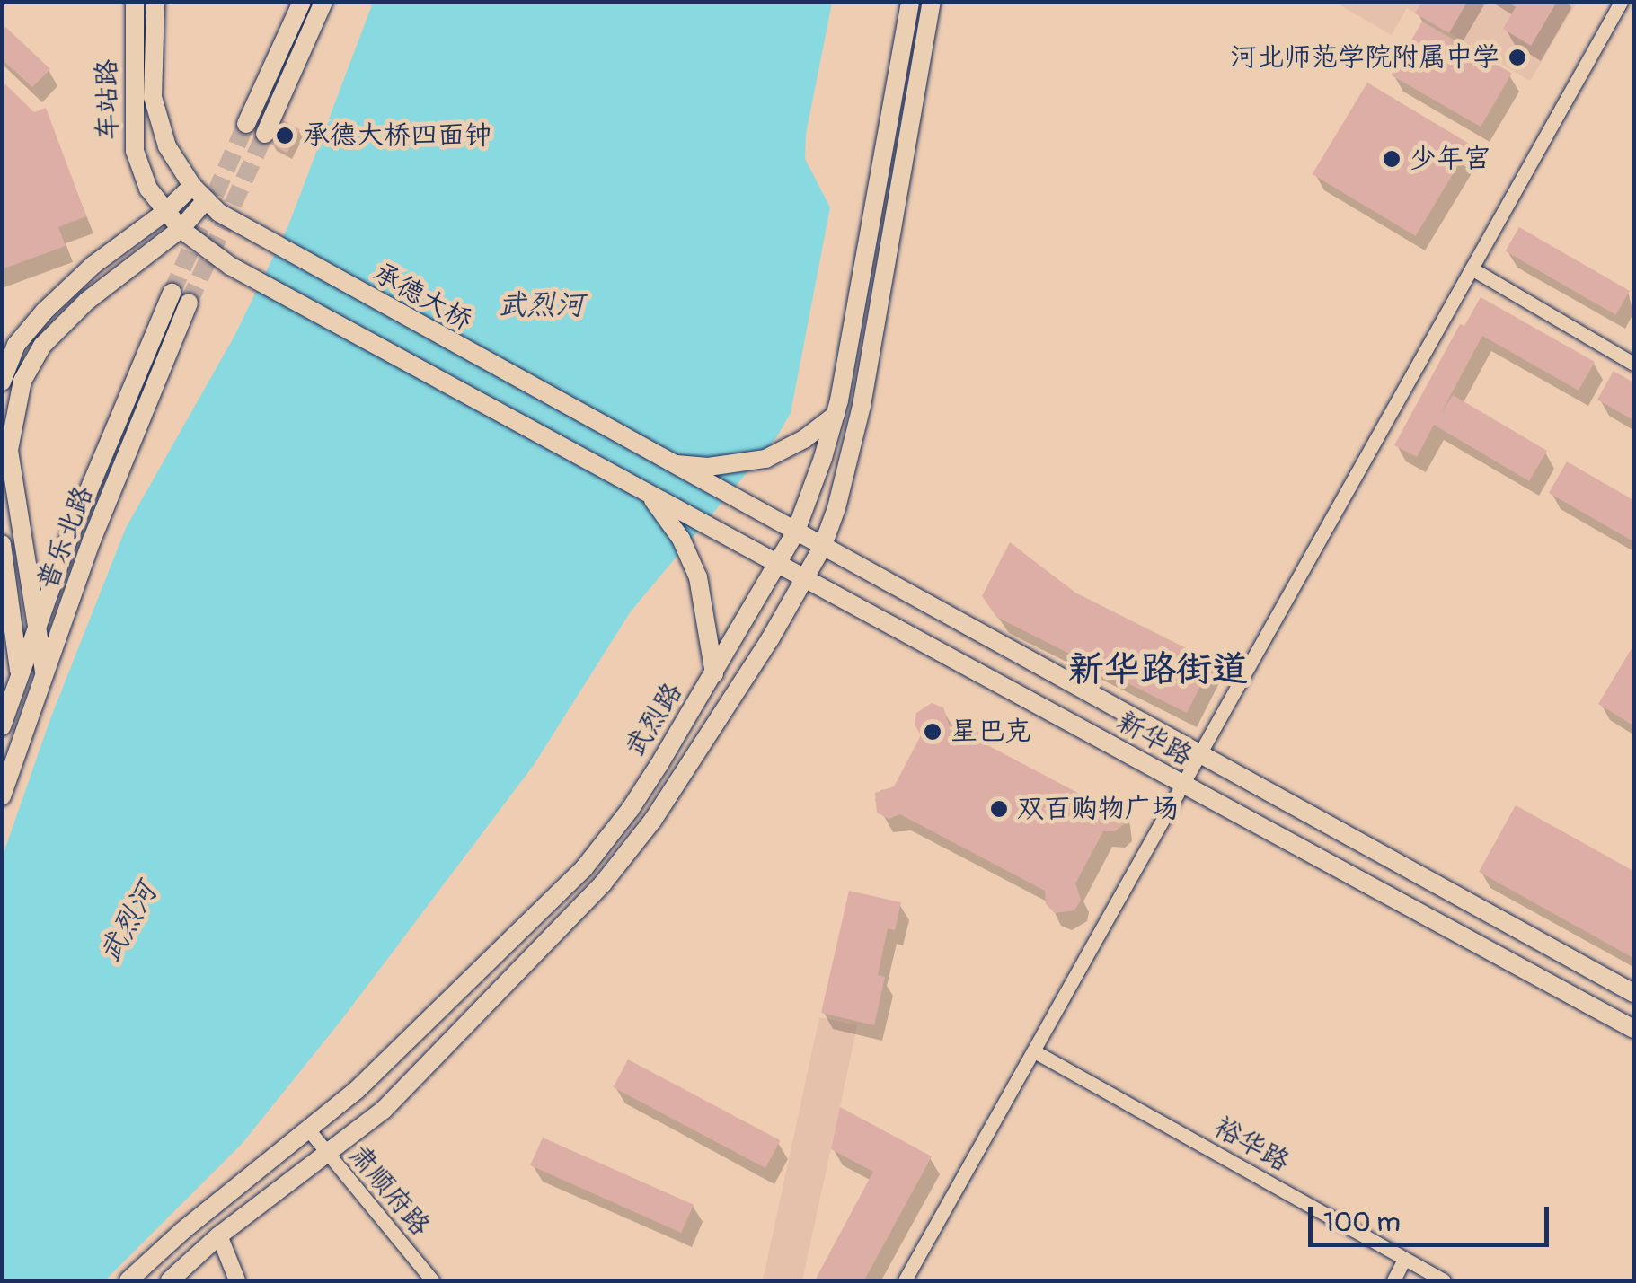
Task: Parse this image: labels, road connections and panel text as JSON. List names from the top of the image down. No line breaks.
{"streets":{"main road":["车站路","承德大桥","普乐北路","武烈路","新华路"],"street":["裕华路","肃顺府路"]},"crossings":[["车站路","承德大桥"],["车站路","新华路"],["承德大桥","新华路"],["武烈路","新华路"],["武烈路","肃顺府路"]],"districts":["新华路街道"],"water":["武烈河"],"places":["河北师范学院附属中学","承德大桥四面钟","少年宫","星巴克","双百购物广场"],"scale_bar":"100 m"}
